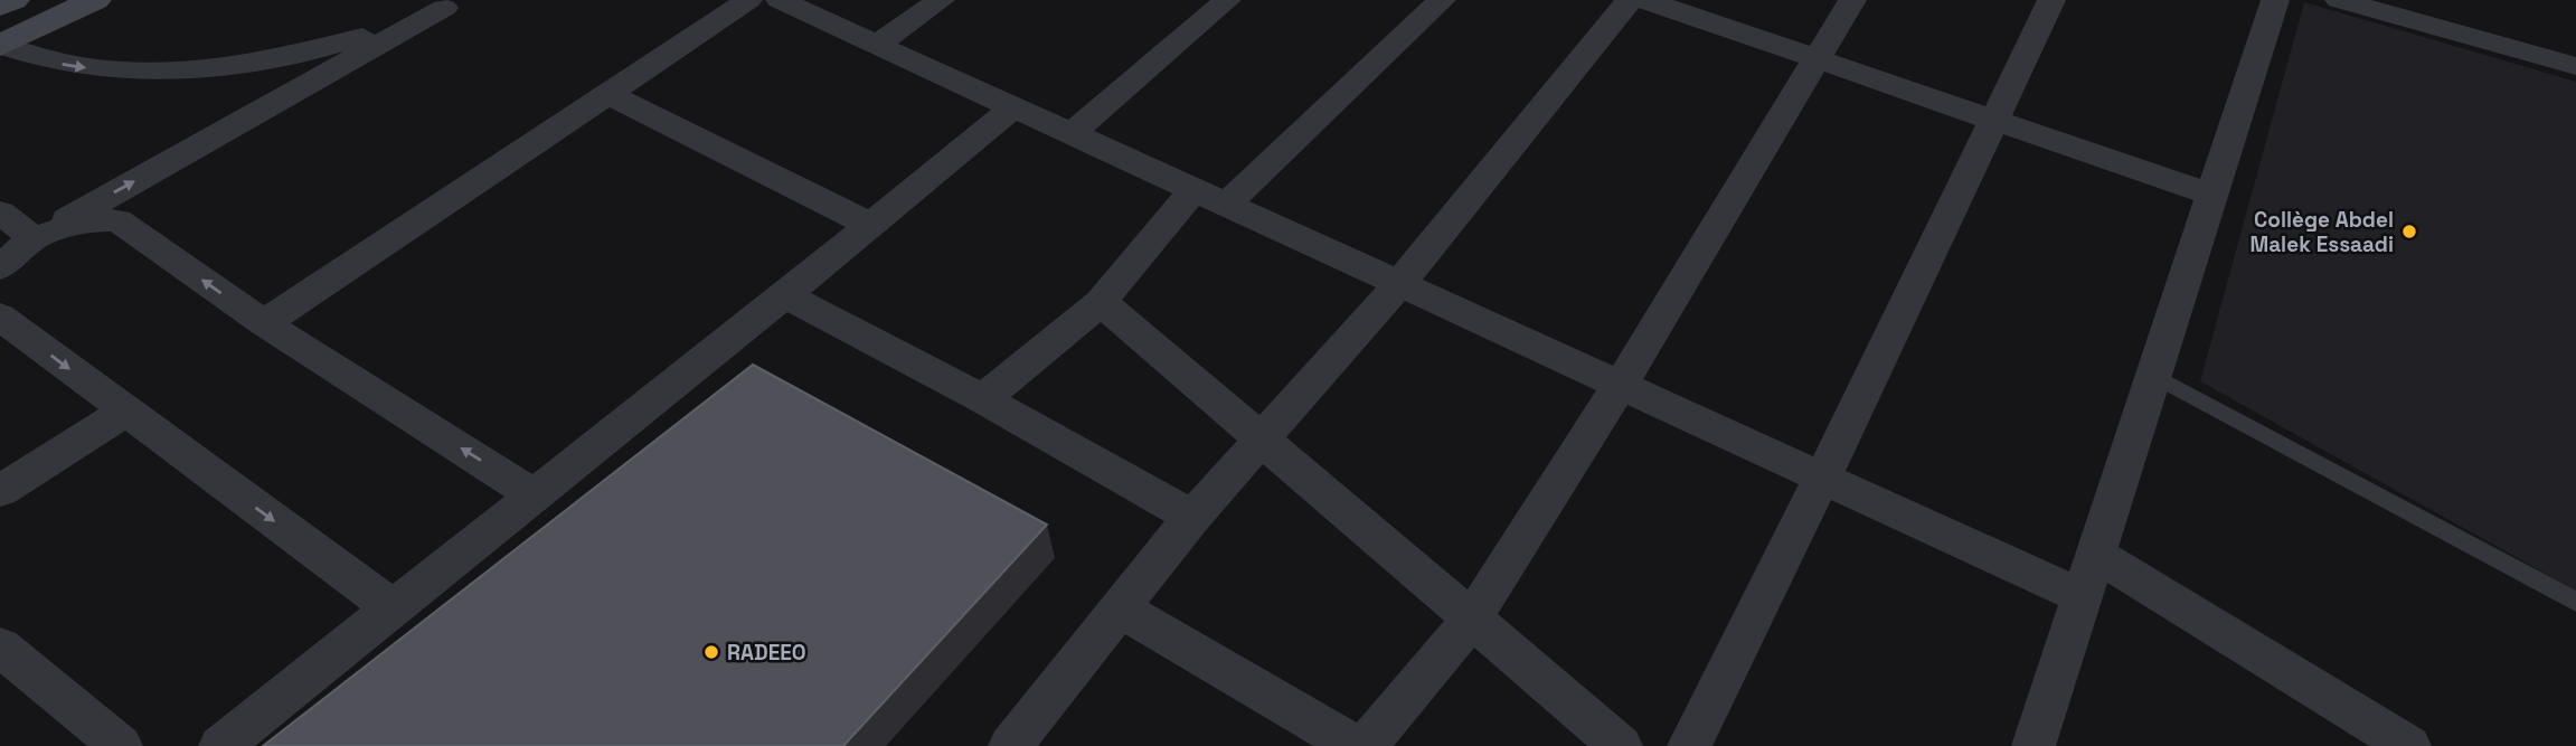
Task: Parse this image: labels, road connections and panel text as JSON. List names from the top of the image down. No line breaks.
{"places":["Collège Abdel Malek Essaadi","RADEEO"]}
